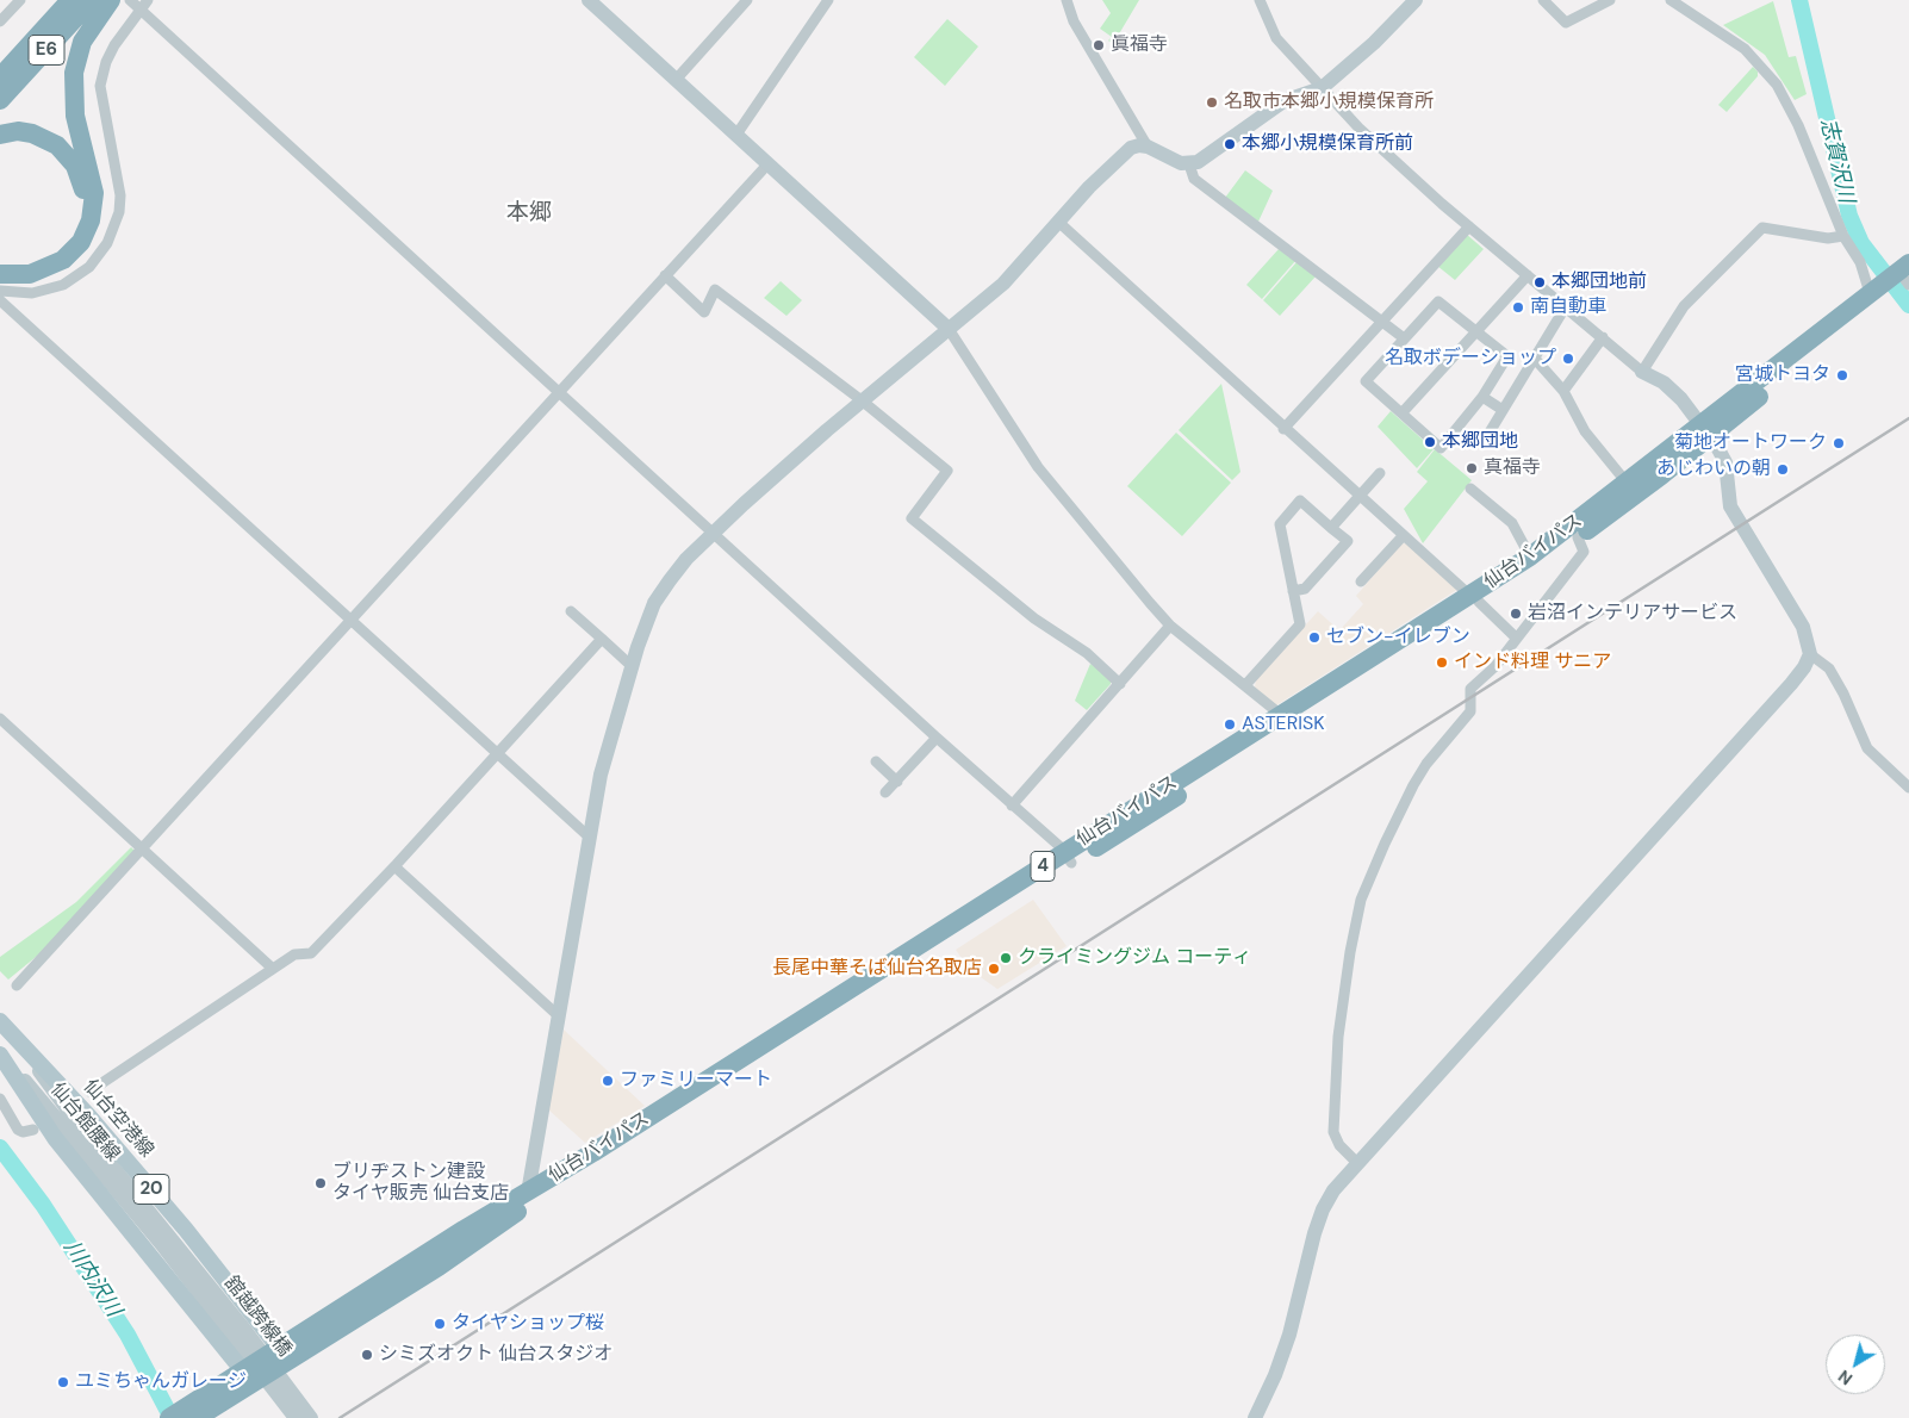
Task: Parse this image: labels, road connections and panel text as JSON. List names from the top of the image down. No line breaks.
{"streets":{"highway":["E6","仙台バイパス","4"],"main road":["仙台空港線","20"],"street":["仙台館腰線","舘越跨線橋"]},"crossings":[["仙台バイパス","仙台空港線"],["仙台バイパス","20"],["仙台空港線","仙台館腰線"],["仙台館腰線","20"],["仙台館腰線","舘越跨線橋"]],"districts":["本郷"],"water":["志賀沢川","川内沢川"],"places":["眞福寺","名取市本郷小規模保育所","本郷小規模保育所前","本郷団地前","南自動車","名取ボデーショップ","宮城トヨタ","本郷団地","菊地オートワーク","真福寺","あじわいの朝","岩沼インテリアサービス","セブン-イレブン","インド料理 サニア","ASTERISK","クライミングジム コーティ","長尾中華そば仙台名取店","ファミリーマート","ブリヂストン建設 タイヤ販売 仙台支店","タイヤショップ桜","シミズオクト 仙台スタジオ","ユミちゃんガレージ"],"north":"bottom left"}
